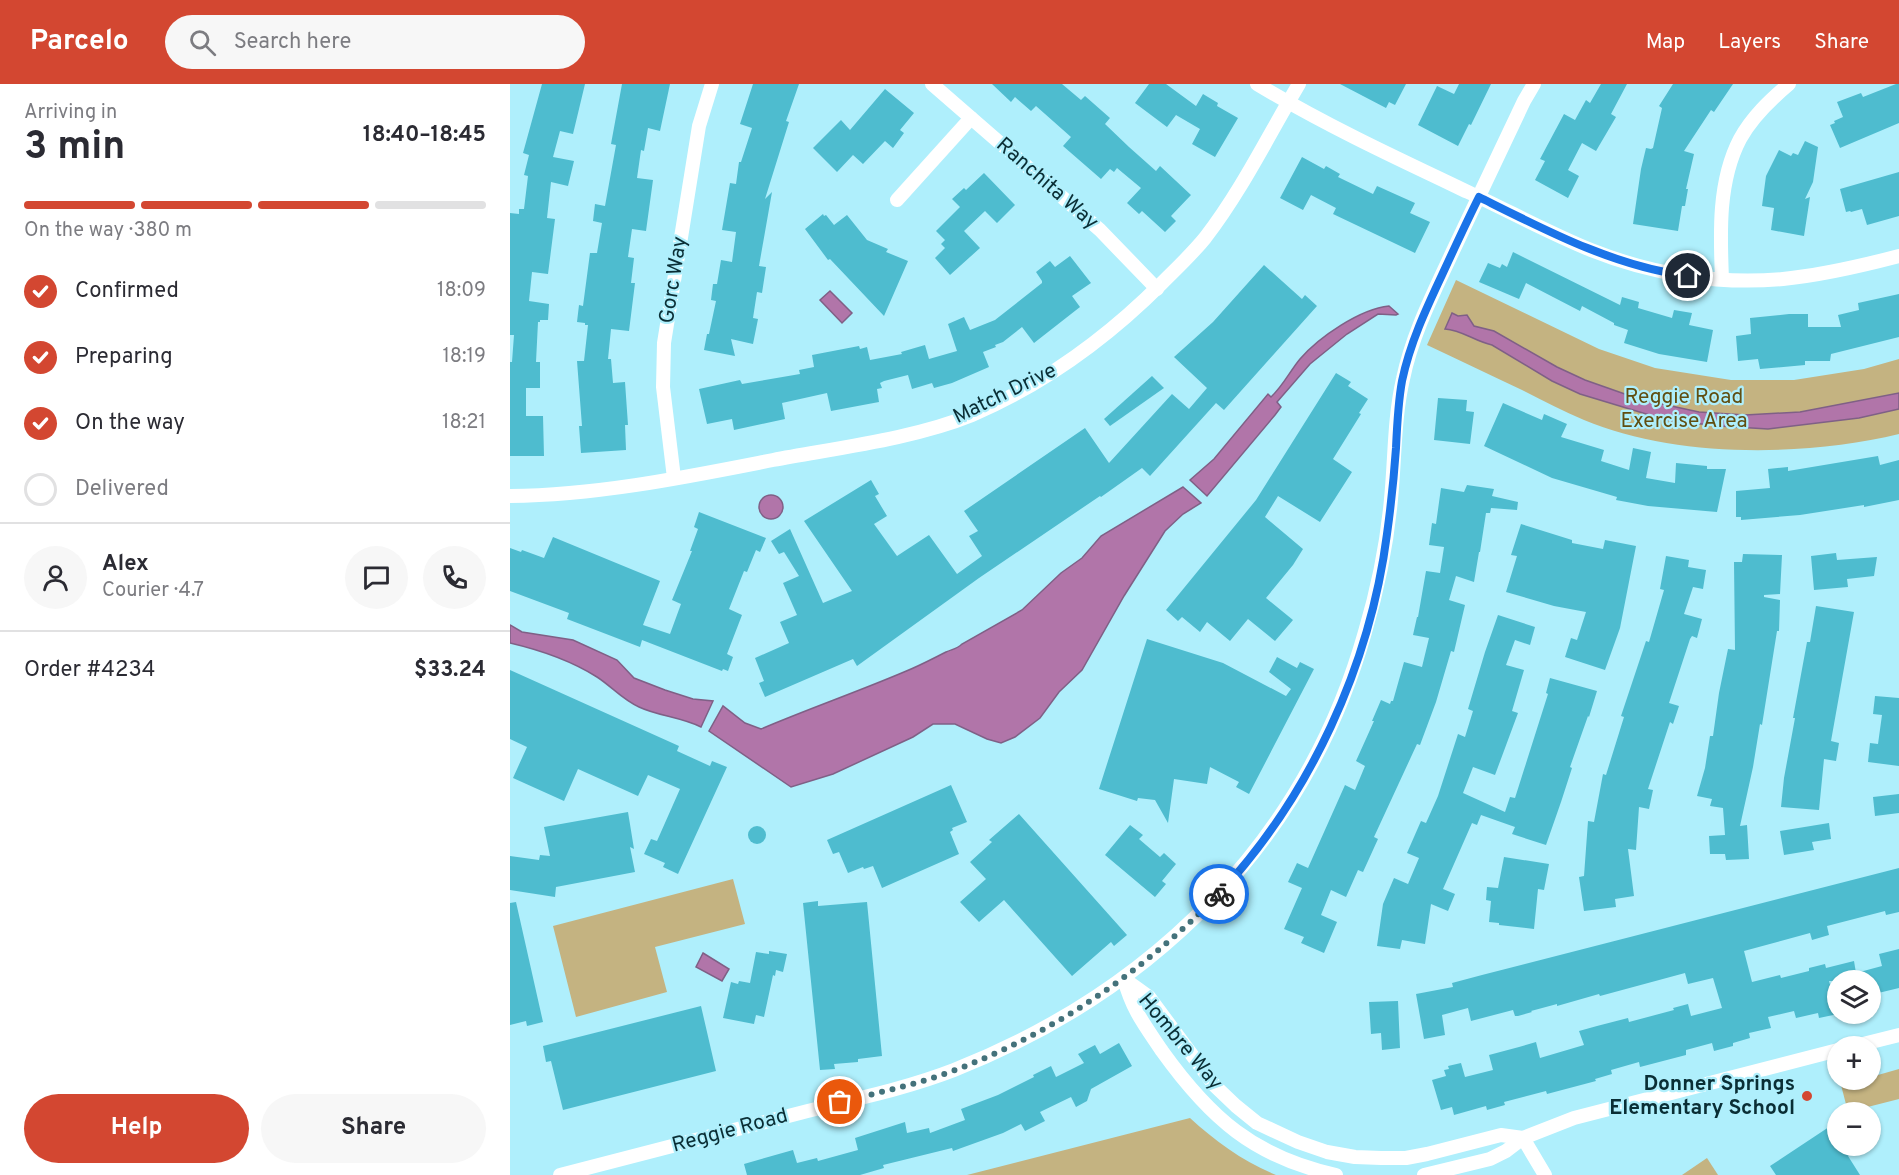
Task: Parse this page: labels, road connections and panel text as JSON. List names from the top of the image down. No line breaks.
{"streets":{"street":["Ranchita Way","Gorc Way","Match Drive","Hombre Way","Reggie Road"]},"crossings":[["Ranchita Way","Match Drive"],["Gorc Way","Match Drive"],["Hombre Way","Reggie Road"]],"parks":["Reggie Road Exercise Area"],"places":["Donner Springs Elementary School"],"page":{"header":"Parcelo","search":"Search here","nav":["Map","Layers","Share"],"heading":["3 min","Arriving in","18:40–18:45"],"panel":["Alex","Courier · 4.7","Order #4234","$33.24"],"bar":"On the way · 380 m","list":[["Confirmed","18:09"],["Preparing","18:19"],["On the way","18:21"],"Delivered"],"map_buttons":["+","−"],"buttons":["Help","Share"]}}
